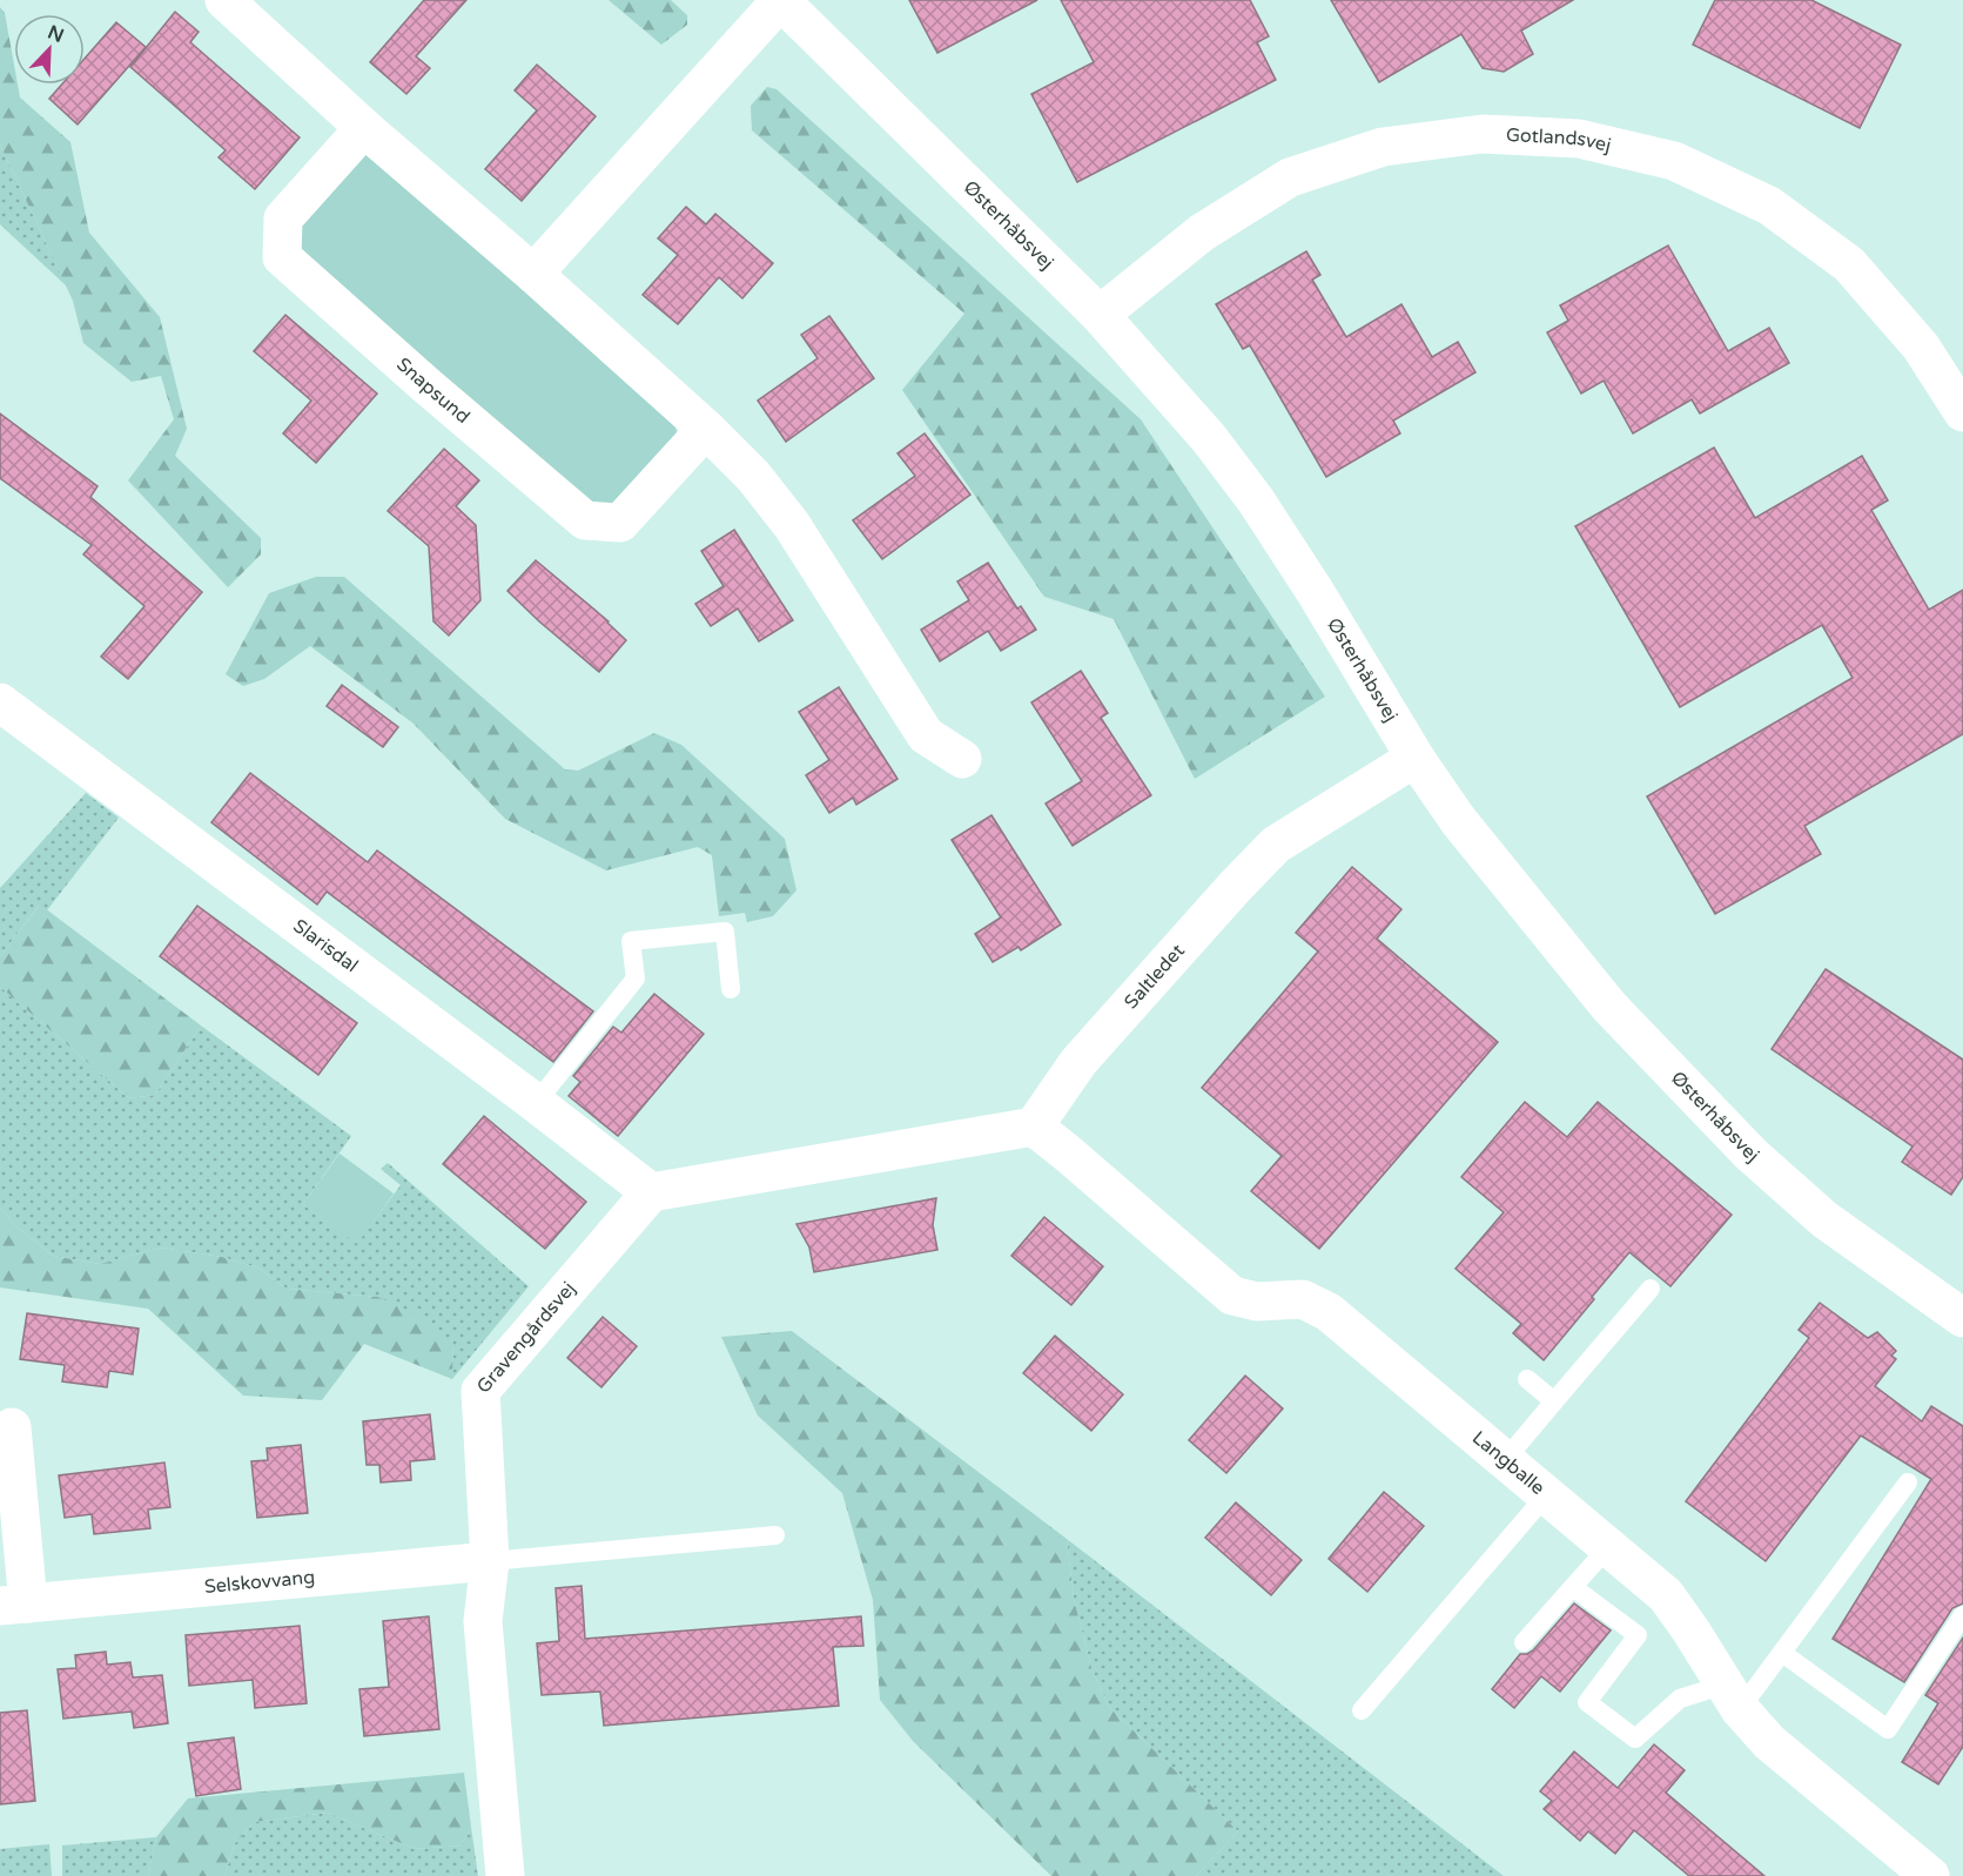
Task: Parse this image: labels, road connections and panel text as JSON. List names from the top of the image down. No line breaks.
{"streets":{"street":["Gotlandsvej","Østerhåbsvej","Snapsund","Slarisdal","Saltledet","Gravengårdsvej","Langballe","Selskovvang"]},"crossings":[["Gotlandsvej","Østerhåbsvej"],["Østerhåbsvej","Saltledet"],["Slarisdal","Gravengårdsvej"],["Saltledet","Langballe"],["Gravengårdsvej","Selskovvang"]],"north":"top right"}
